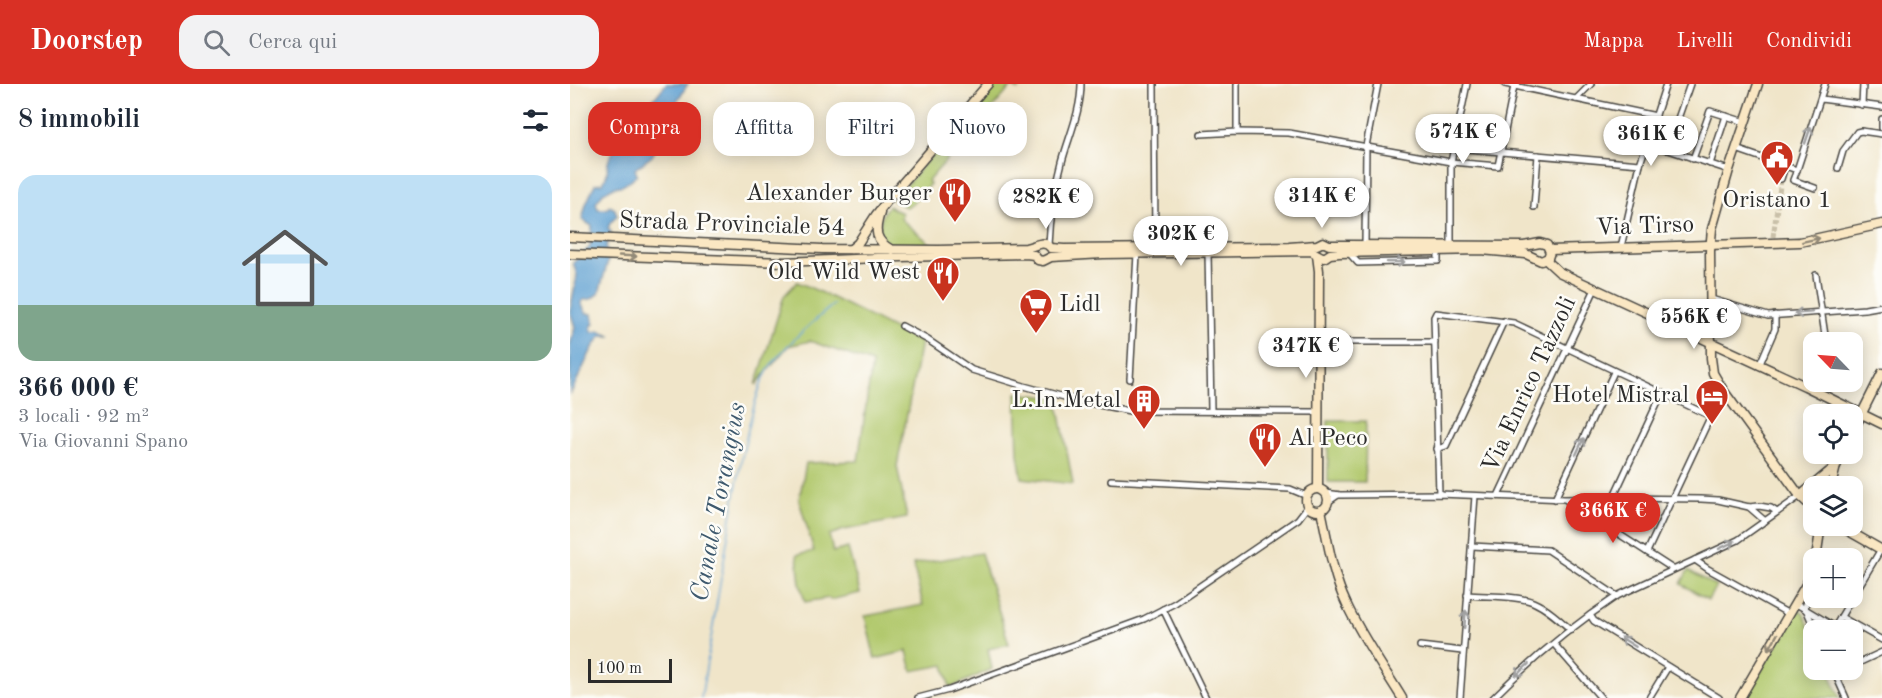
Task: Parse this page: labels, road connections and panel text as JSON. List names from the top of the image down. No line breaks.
{"streets":{"main road":["Strada Provinciale 54","Via Tirso"],"street":["Via Enrico Tazzoli"]},"one_way":["Via Tirso"],"water":["Canale Torangius"],"places":{"public building":["Oristano 1"],"restaurant":["Alexander Burger","Old Wild West","Al Peco"],"supermarket":["Lidl"],"hotel":["Hotel Mistral"],"building":["L.In.Metal"]},"scale_bar":"100 m","north":"top left","page":{"header":"Doorstep","search":"Cerca qui","nav":["Mappa","Livelli","Condividi"],"heading":"8 immobili","chip":["Compra","Affitta","Filtri","Nuovo"],"price":["574K €","361K €","314K €","282K €","302K €","556K €","347K €","366K €"],"list":[{"name":"366 000 €","note":"3 locali · 92 m² · Via Giovanni Spano"}],"map_buttons":["+","−"],"scale":"100 m"}}
